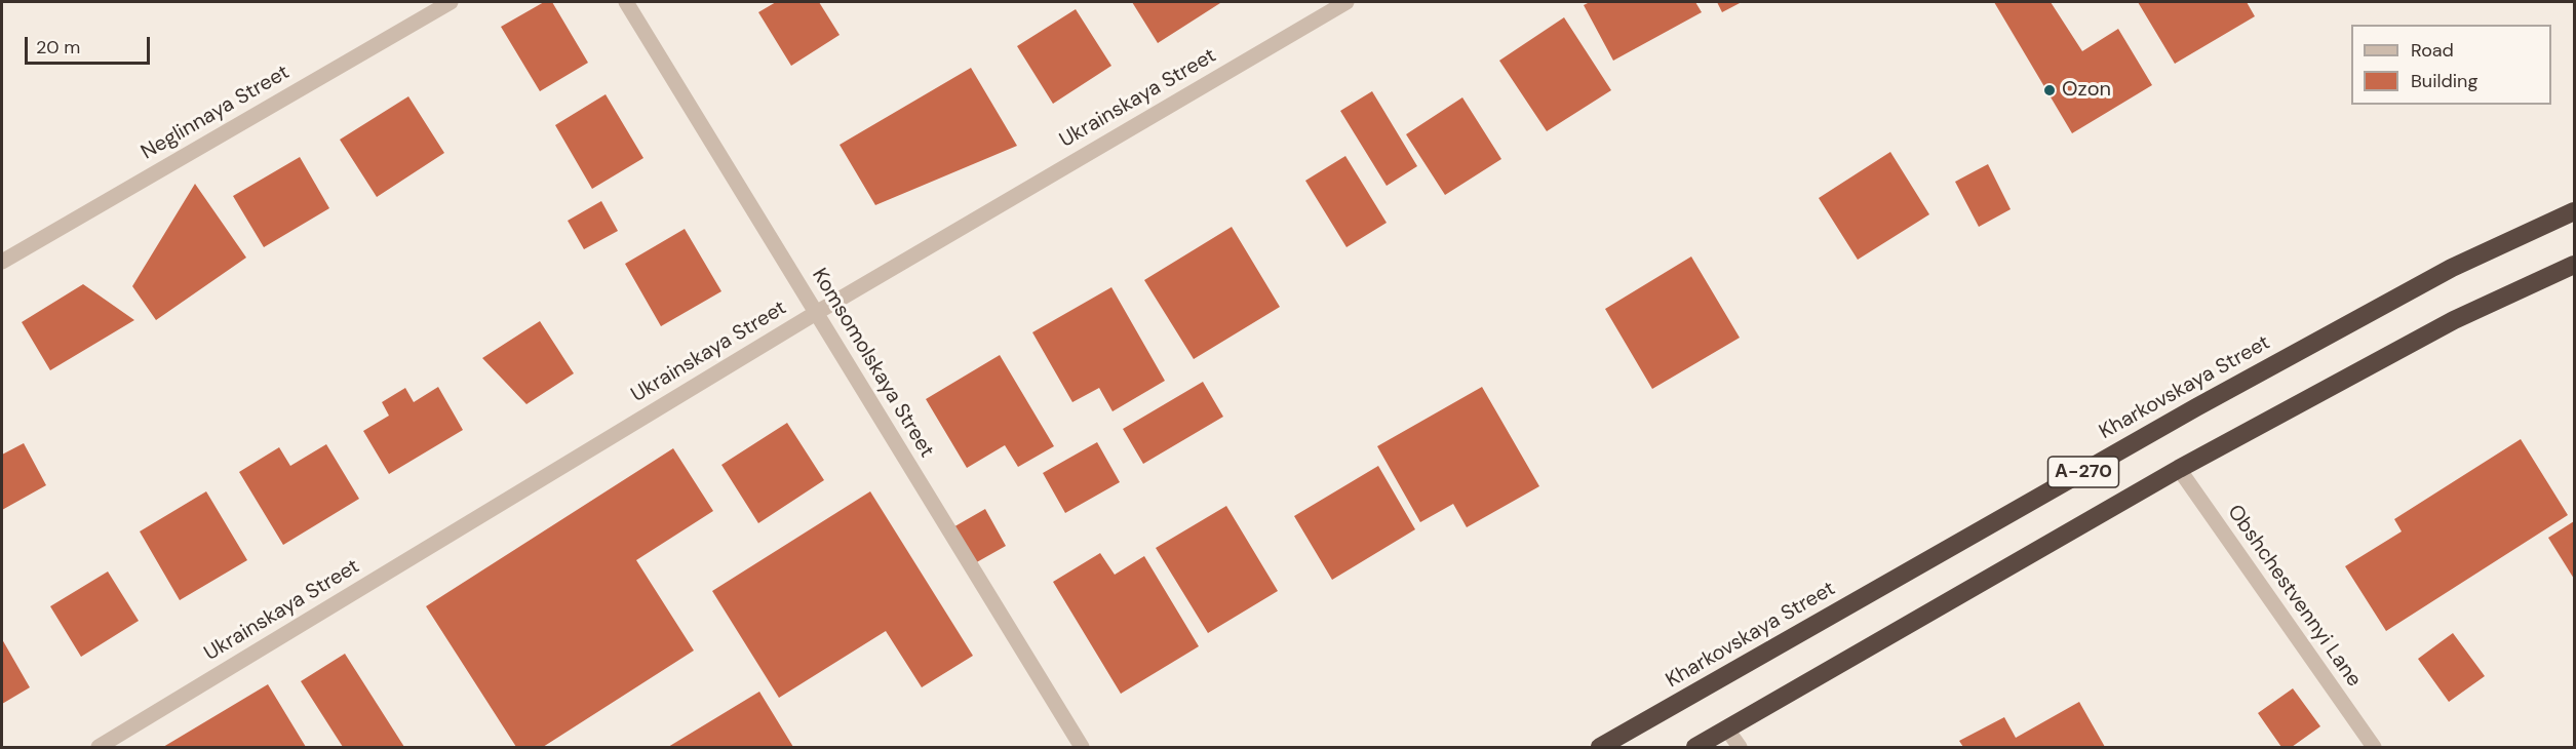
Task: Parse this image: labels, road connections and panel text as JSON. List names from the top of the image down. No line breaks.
{"streets":{"highway":["Kharkovskaya Street","А-270"],"street":["Ukrainskaya Street","Neglinnaya Street","Komsomolskaya Street","Obshchestvennyi Lane"]},"crossings":[["Ukrainskaya Street","Komsomolskaya Street"],["А-270","Obshchestvennyi Lane"]],"places":["Ozon"],"legend":["Road","Building"],"scale_bar":"20 m"}
